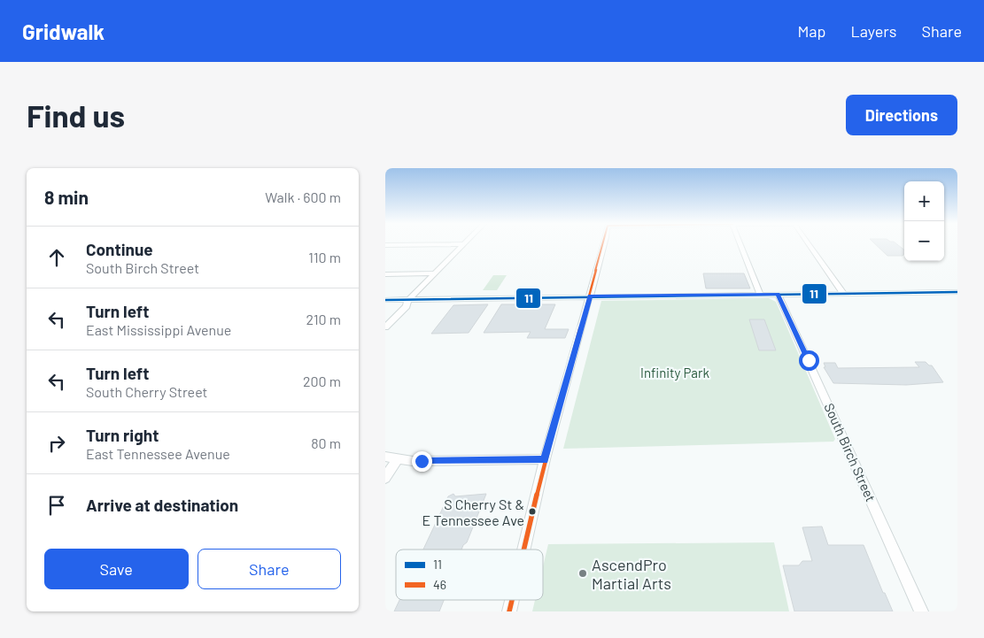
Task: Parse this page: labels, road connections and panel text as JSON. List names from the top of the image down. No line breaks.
{"streets":{"street":["South Birch Street"]},"parks":["Infinity Park"],"places":["S Cherry St & E Tennessee Ave","AscendPro Martial Arts"],"lines":["transit line 46","transit line 11"],"legend":["11","46"],"page":{"header":"Gridwalk","nav":["Map","Layers","Share"],"buttons":["Directions",["Save","Share"]],"title":"Find us","heading":["8 min","Walk · 600 m"],"map_buttons":["+","−"],"list":[["Continue","South Birch Street","110 m"],["Turn left","East Mississippi Avenue","210 m"],["Turn left","South Cherry Street","200 m"],["Turn right","East Tennessee Avenue","80 m"],"Arrive at destination"]}}
